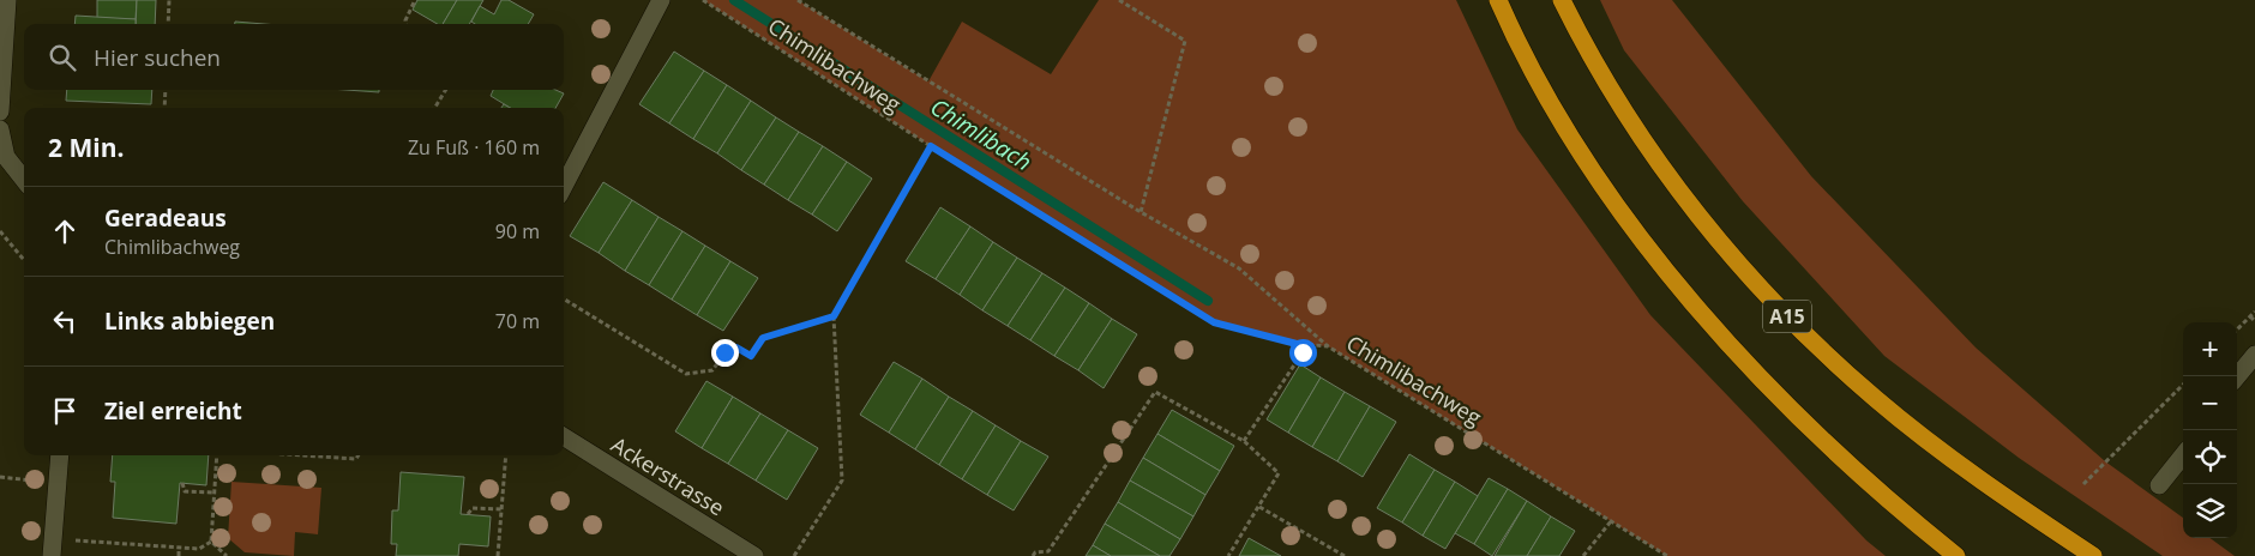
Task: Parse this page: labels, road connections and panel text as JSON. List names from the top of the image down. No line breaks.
{"streets":{"highway":["A15"],"street":["Ackerstrasse"],"path":["Chimlibachweg"]},"water":["Chimlibach"],"page":{"search":"Hier suchen","heading":["2 Min.","Zu Fuß · 160 m"],"list":[["Geradeaus","Chimlibachweg","90 m"],["Links abbiegen","70 m"],"Ziel erreicht"],"map_buttons":["+","−"]}}
